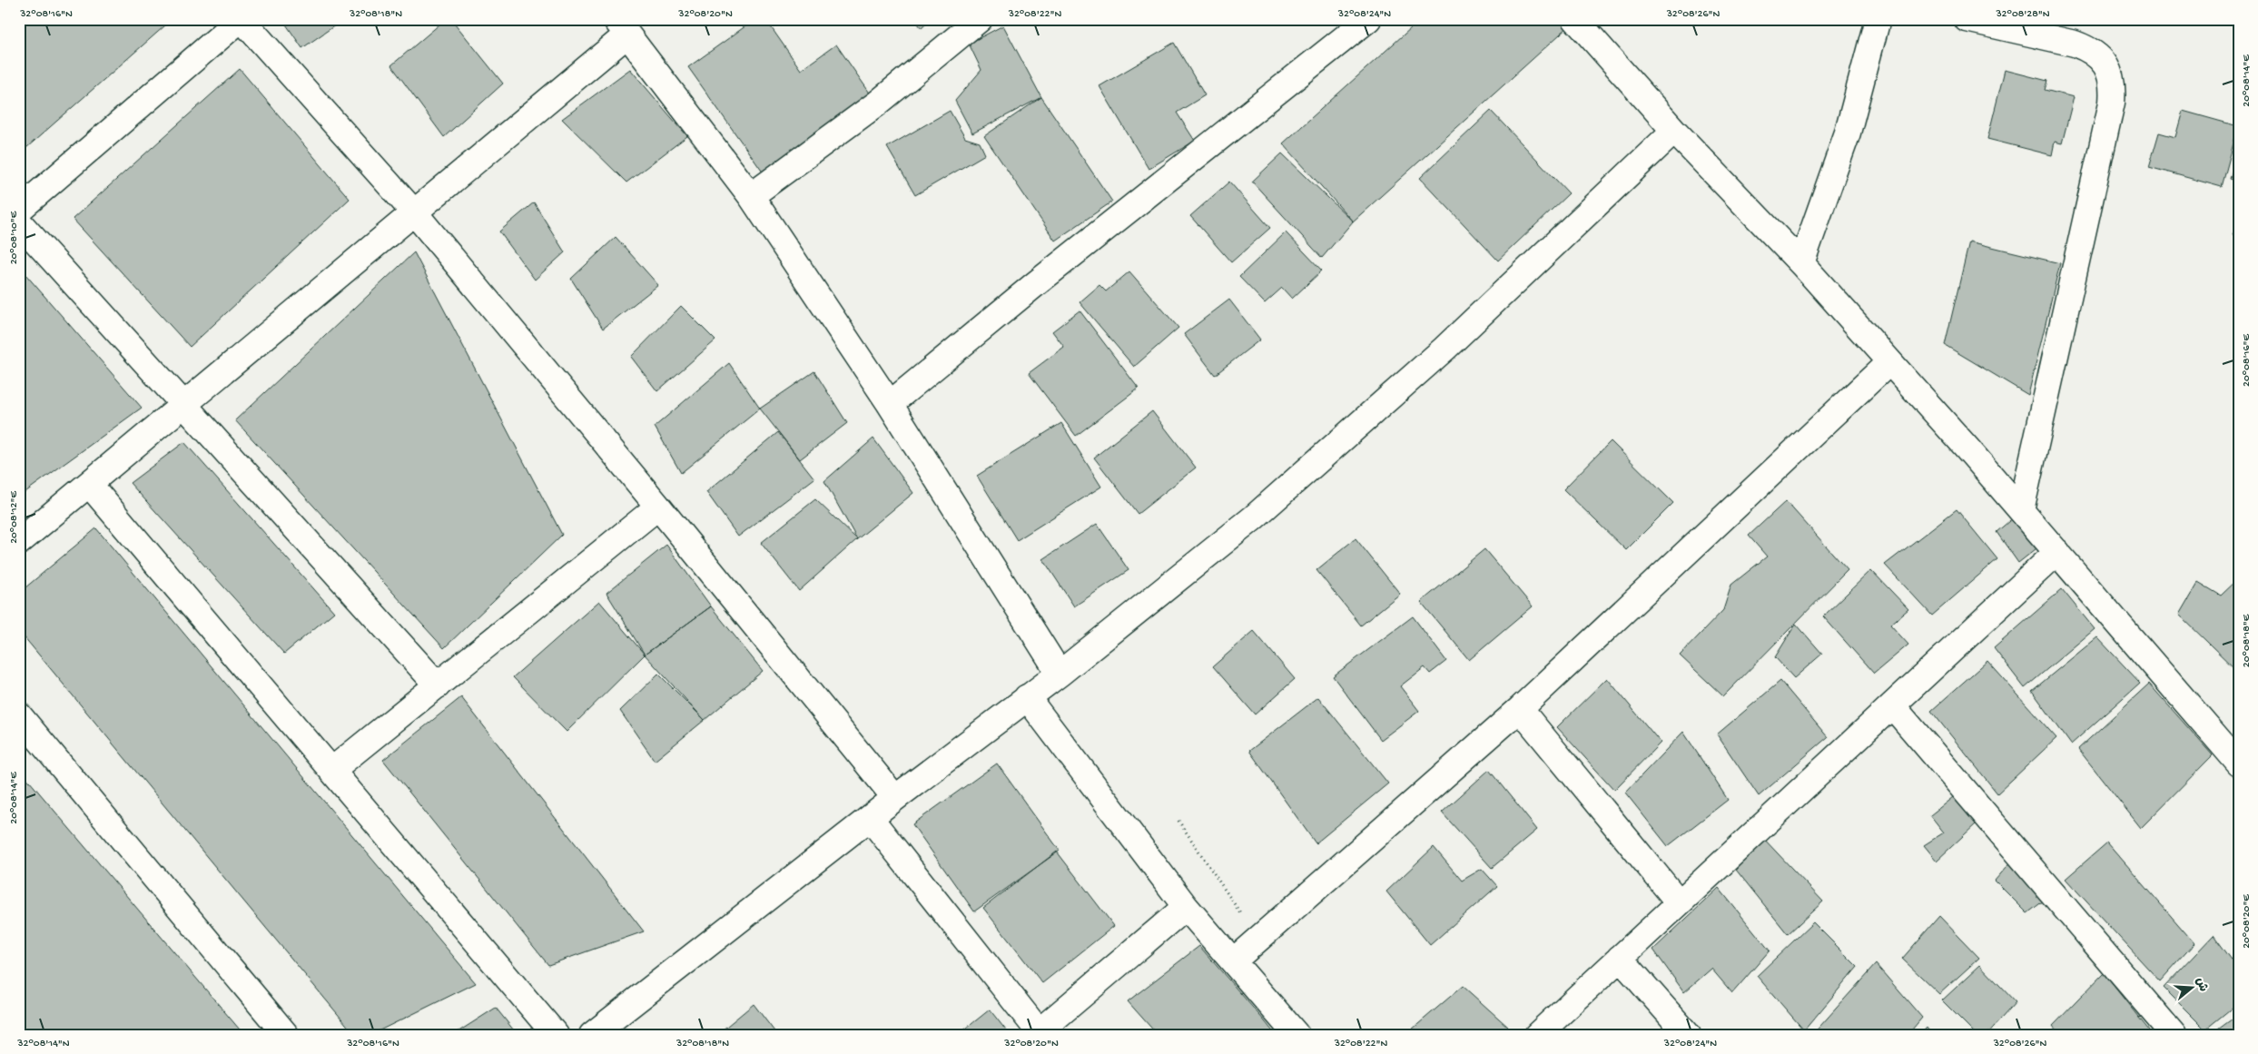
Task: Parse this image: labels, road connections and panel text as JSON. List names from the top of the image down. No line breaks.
{"north":"right","coordinates":["32°08'16\"N","32°08'18\"N","32°08'20\"N","32°08'22\"N","32°08'24\"N","32°08'26\"N","32°08'28\"N","20°08'14\"E","20°08'10\"E","20°08'16\"E","20°08'12\"E","20°08'18\"E","20°08'20\"E","32°08'14\"N"]}
